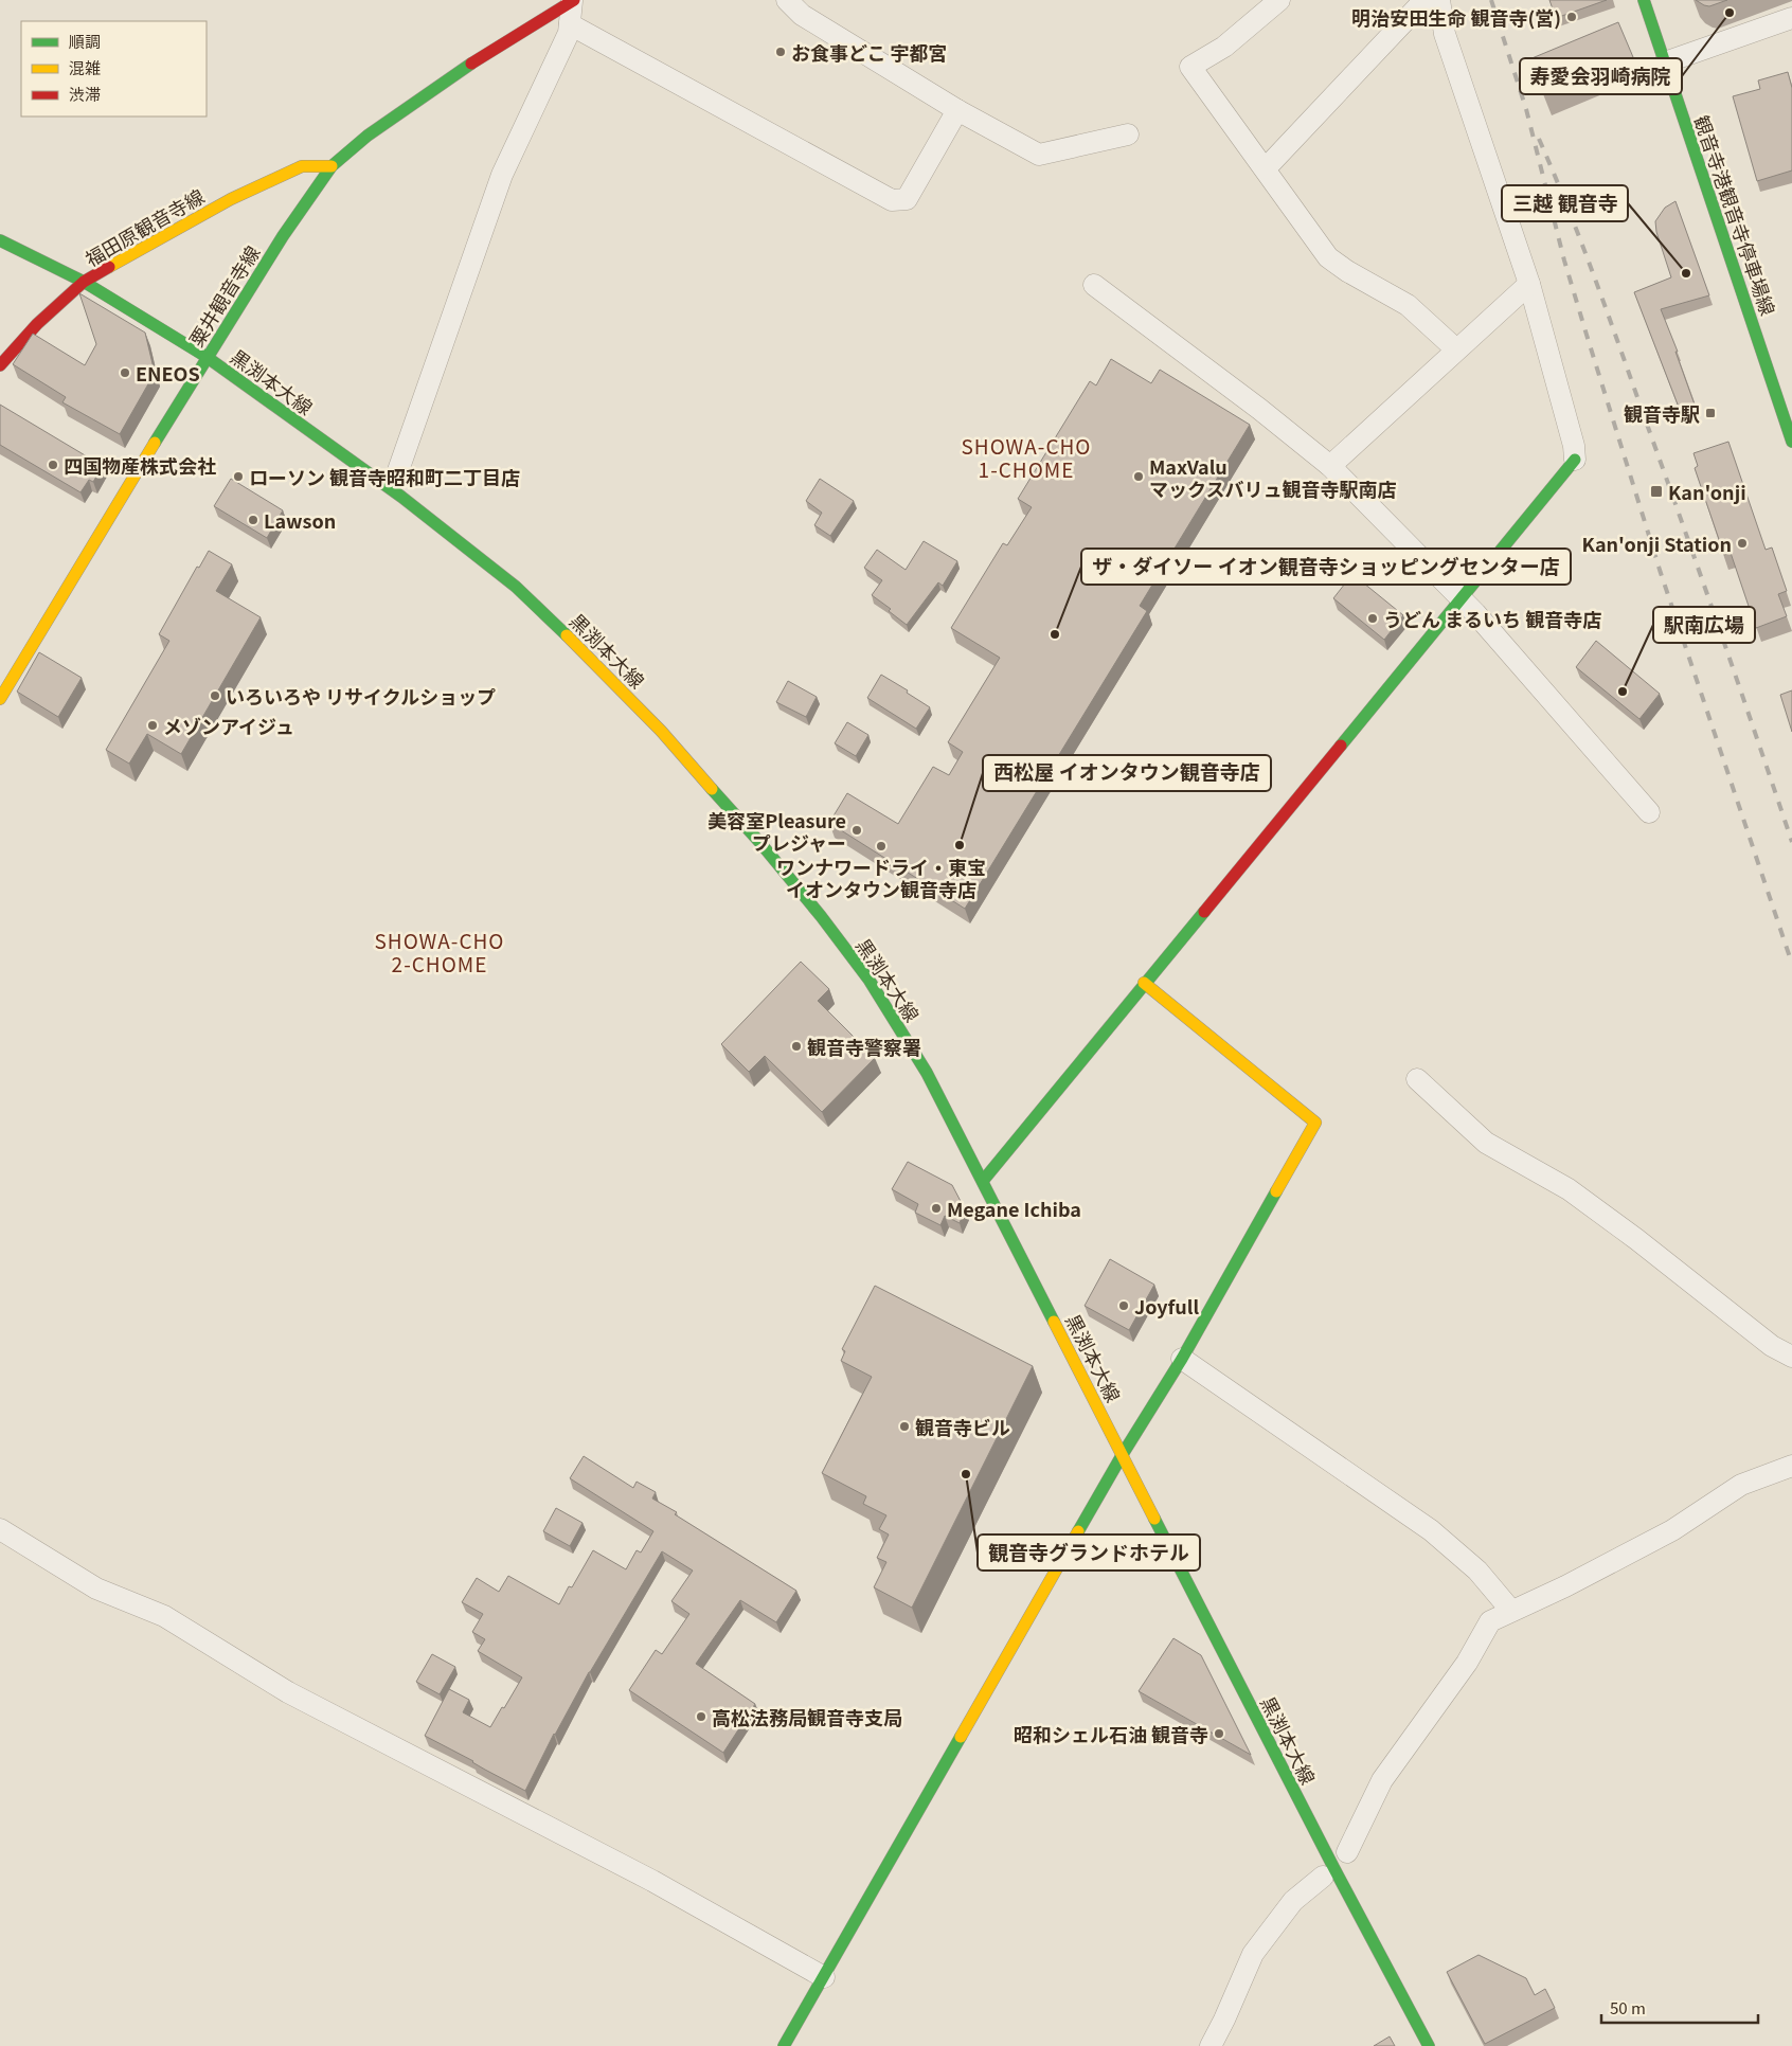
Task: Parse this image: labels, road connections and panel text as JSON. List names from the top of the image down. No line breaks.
{"streets":{"main road":["観音寺港観音寺停車場線","福田原観音寺線","粟井観音寺線","黒渕本大線"]},"crossings":[["福田原観音寺線","粟井観音寺線"],["福田原観音寺線","黒渕本大線"],["粟井観音寺線","黒渕本大線"]],"districts":["SHOWA-CHO 1-CHOME","SHOWA-CHO 2-CHOME"],"places":{"other":["寿愛会羽崎病院","明治安田生命 観音寺(営)","お食事どこ 宇都宮","三越 観音寺","ENEOS","四国物産株式会社","ローソン 観音寺昭和町二丁目店","MaxValu マックスバリュ観音寺駅南店","Lawson","Kan'onji Station","うどん まるいち 観音寺店","ザ・ダイソー イオン観音寺ショッピングセンター店","駅南広場","いろいろや リサイクルショップ","メゾンアイジュ","美容室Pleasure プレジャー","西松屋 イオンタウン観音寺店","ワンナワードライ・東宝 イオンタウン観音寺店","観音寺警察署","Megane Ichiba","Joyfull","観音寺ビル","観音寺グランドホテル","高松法務局観音寺支局","昭和シェル石油 観音寺"],"transit":["観音寺駅","Kan'onji"]},"legend":["順調","混雑","渋滞"],"scale_bar":"50 m"}
